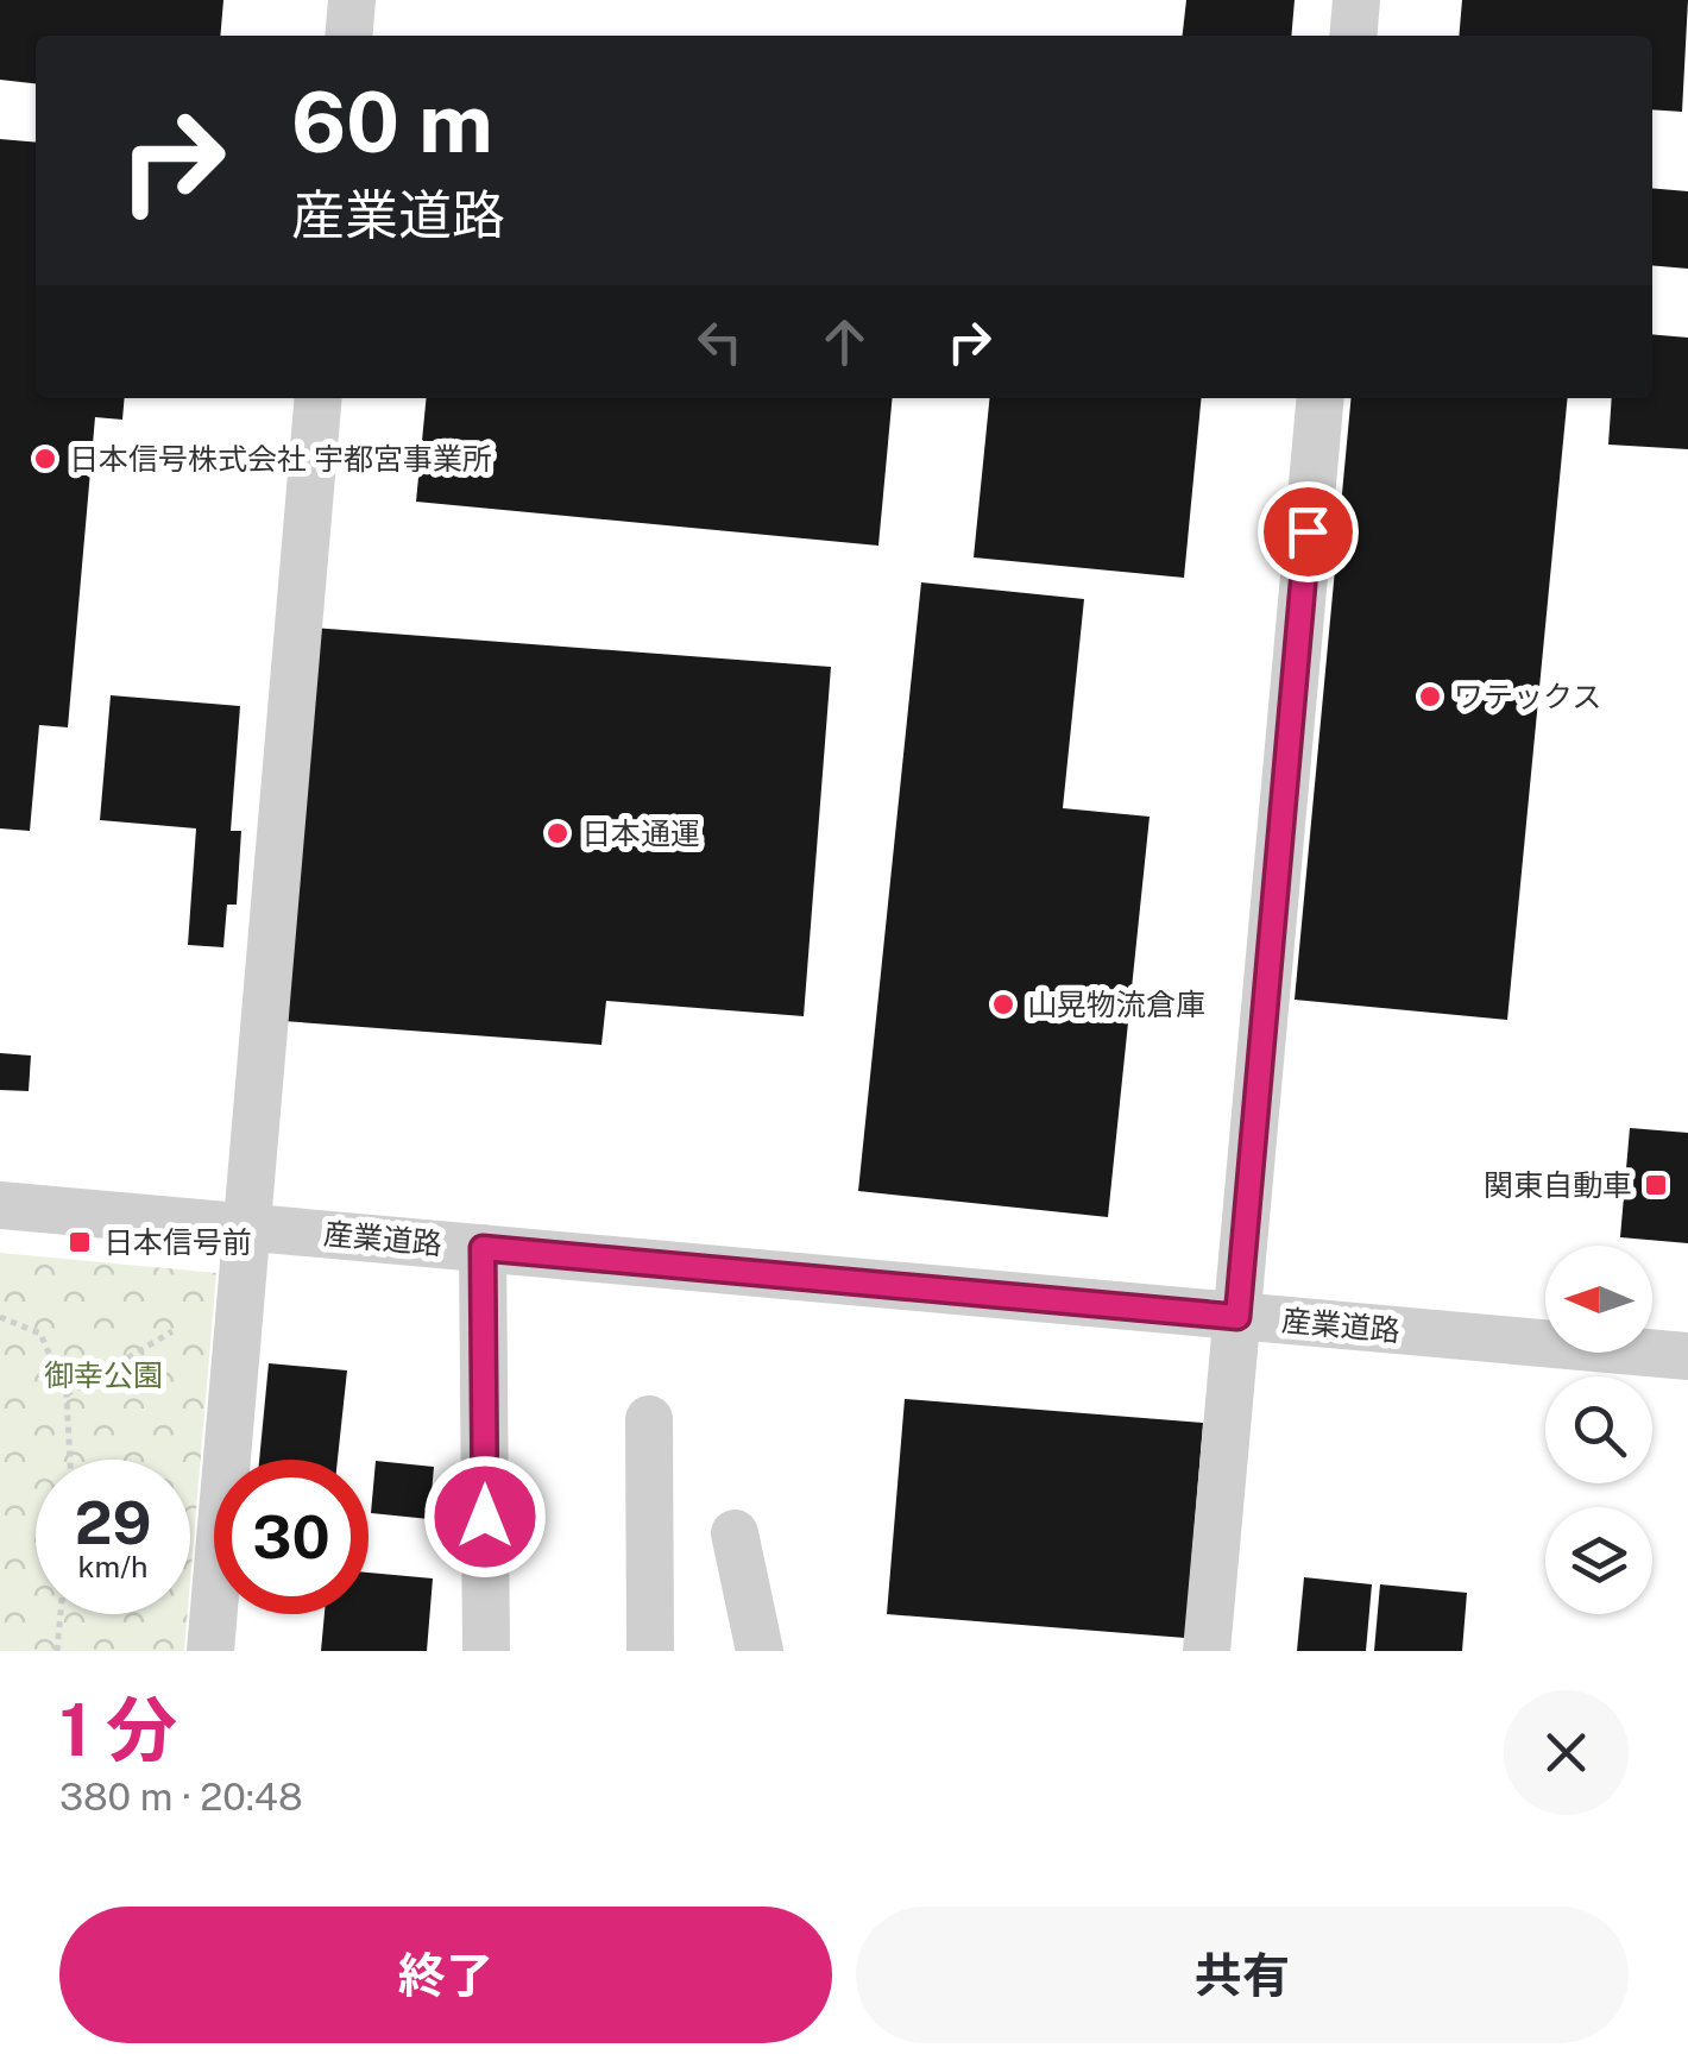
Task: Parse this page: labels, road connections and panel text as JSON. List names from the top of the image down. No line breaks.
{"streets":{"street":["産業道路"]},"parks":["御幸公園"],"places":{"other":["日本信号株式会社 宇都宮事業所","ワテックス","日本通運","山晃物流倉庫"],"transit":["関東自動車","日本信号前"]},"north":"left","page":{"turn":["60 m","産業道路"],"speed":"29 km/h","limit":"30","heading":["1 分","380 m · 20:48"],"buttons":["終了","共有"]}}
